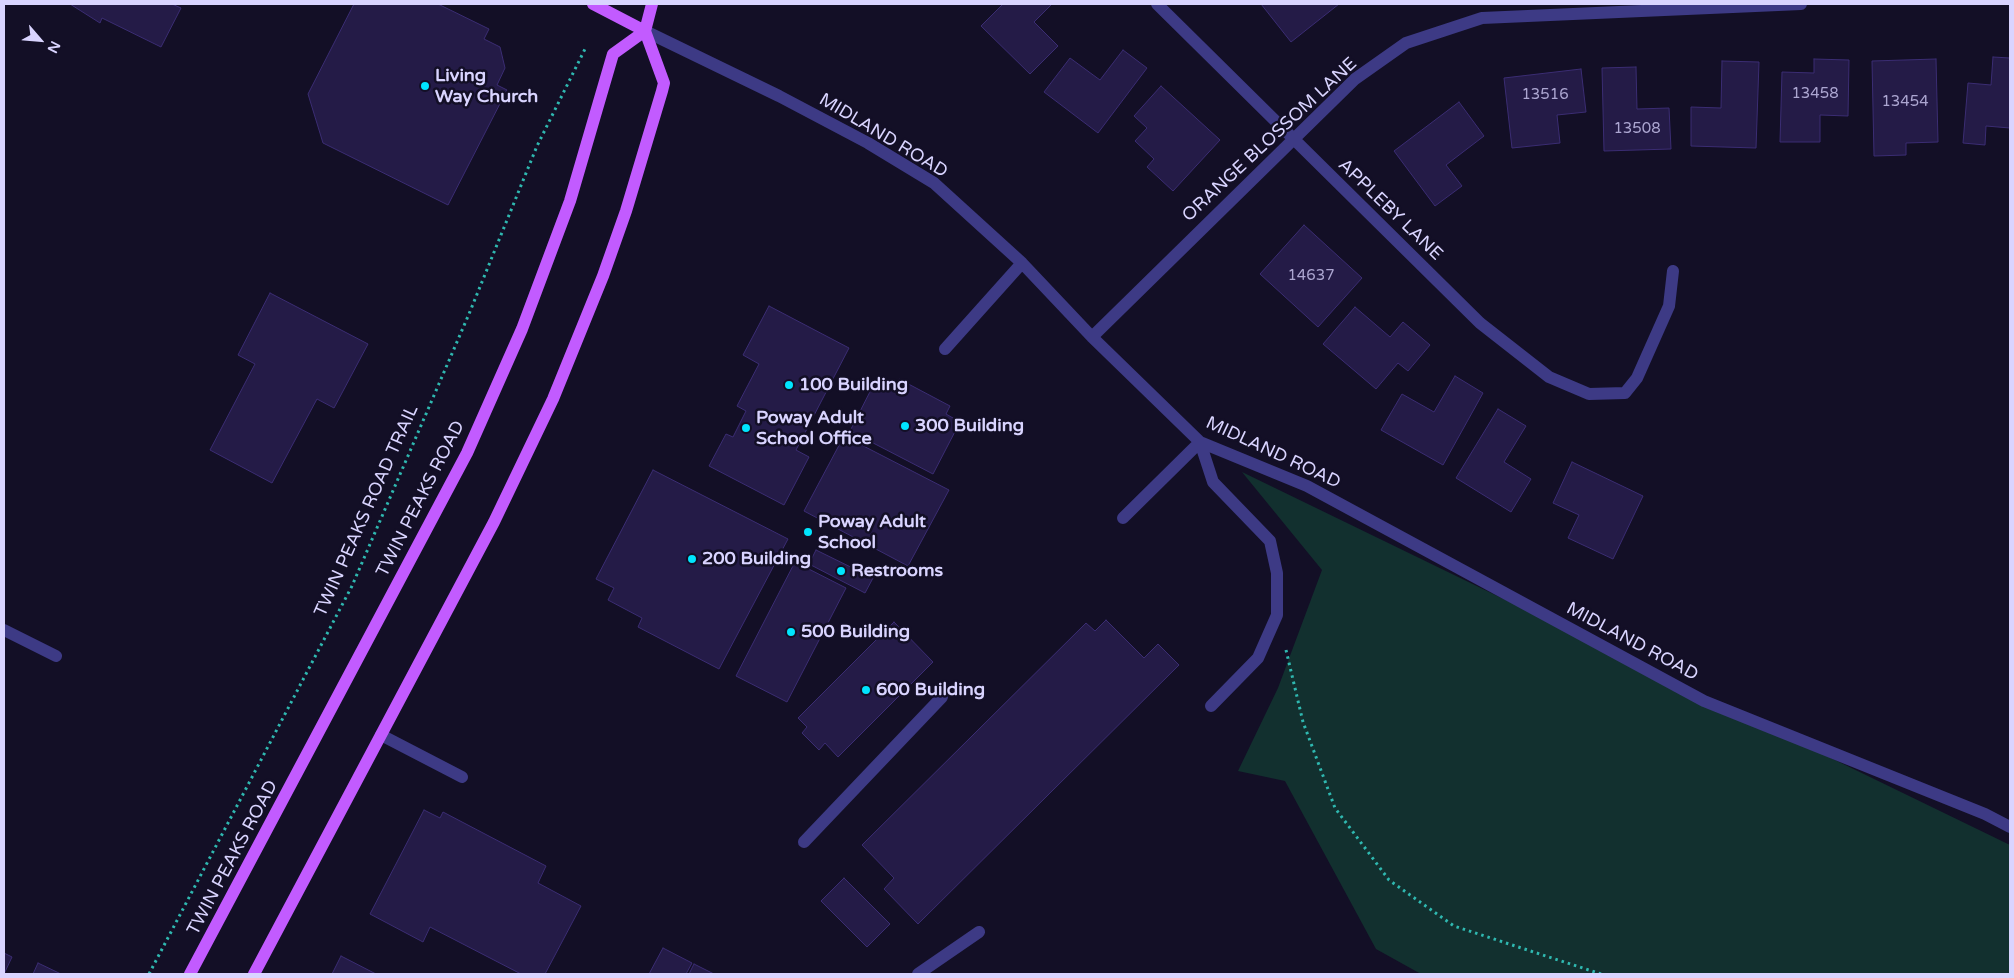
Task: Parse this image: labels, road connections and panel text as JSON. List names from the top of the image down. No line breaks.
{"streets":{"main road":["MIDLAND ROAD","TWIN PEAKS ROAD"],"street":["ORANGE BLOSSOM LANE","APPLEBY LANE"],"path":["TWIN PEAKS ROAD TRAIL"]},"crossings":[["MIDLAND ROAD","ORANGE BLOSSOM LANE"],["MIDLAND ROAD","TWIN PEAKS ROAD"],["ORANGE BLOSSOM LANE","APPLEBY LANE"]],"places":["Living Way Church","100 Building","300 Building","Poway Adult School Office","Poway Adult School","200 Building","Restrooms","500 Building","600 Building"],"house_numbers":["13458","13516","13454","13508","14637"],"north":"bottom right"}
